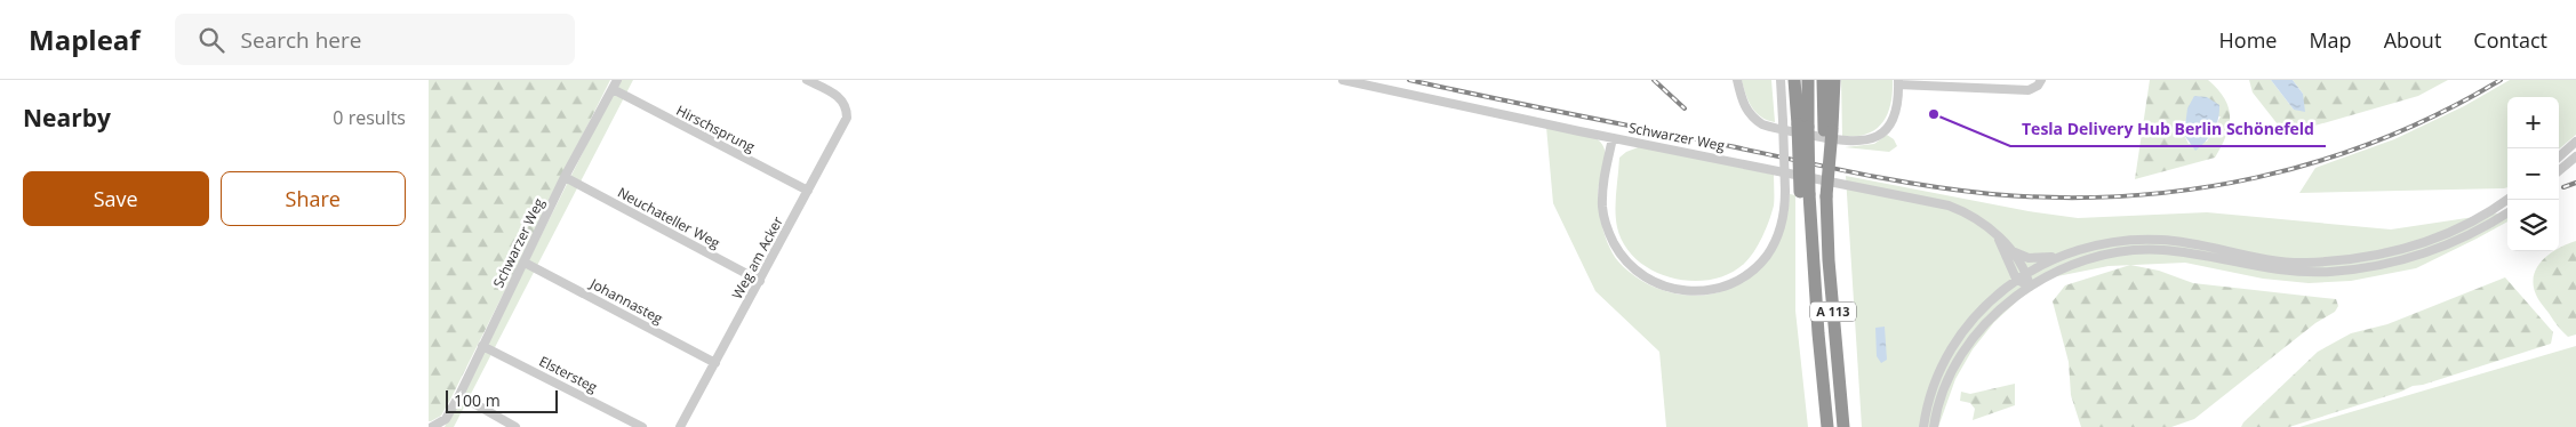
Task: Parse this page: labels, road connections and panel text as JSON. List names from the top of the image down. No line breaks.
{"streets":{"highway":["A 113"],"street":["Hirschsprung","Schwarzer Weg","Neuchateller Weg","Weg am Acker","Johannasteg","Elstersteg"]},"crossings":[["Hirschsprung","Schwarzer Weg"],["Hirschsprung","Weg am Acker"],["Schwarzer Weg","Neuchateller Weg"],["Schwarzer Weg","Johannasteg"],["Schwarzer Weg","Elstersteg"],["Neuchateller Weg","Weg am Acker"],["Weg am Acker","Johannasteg"]],"places":["Tesla Delivery Hub Berlin Schönefeld"],"scale_bar":"100 m","page":{"header":"Mapleaf","search":"Search here","nav":["Home","Map","About","Contact"],"heading":["Nearby","0 results"],"map_buttons":["+","−"],"buttons":["Save","Share"],"scale":"100 m"}}
